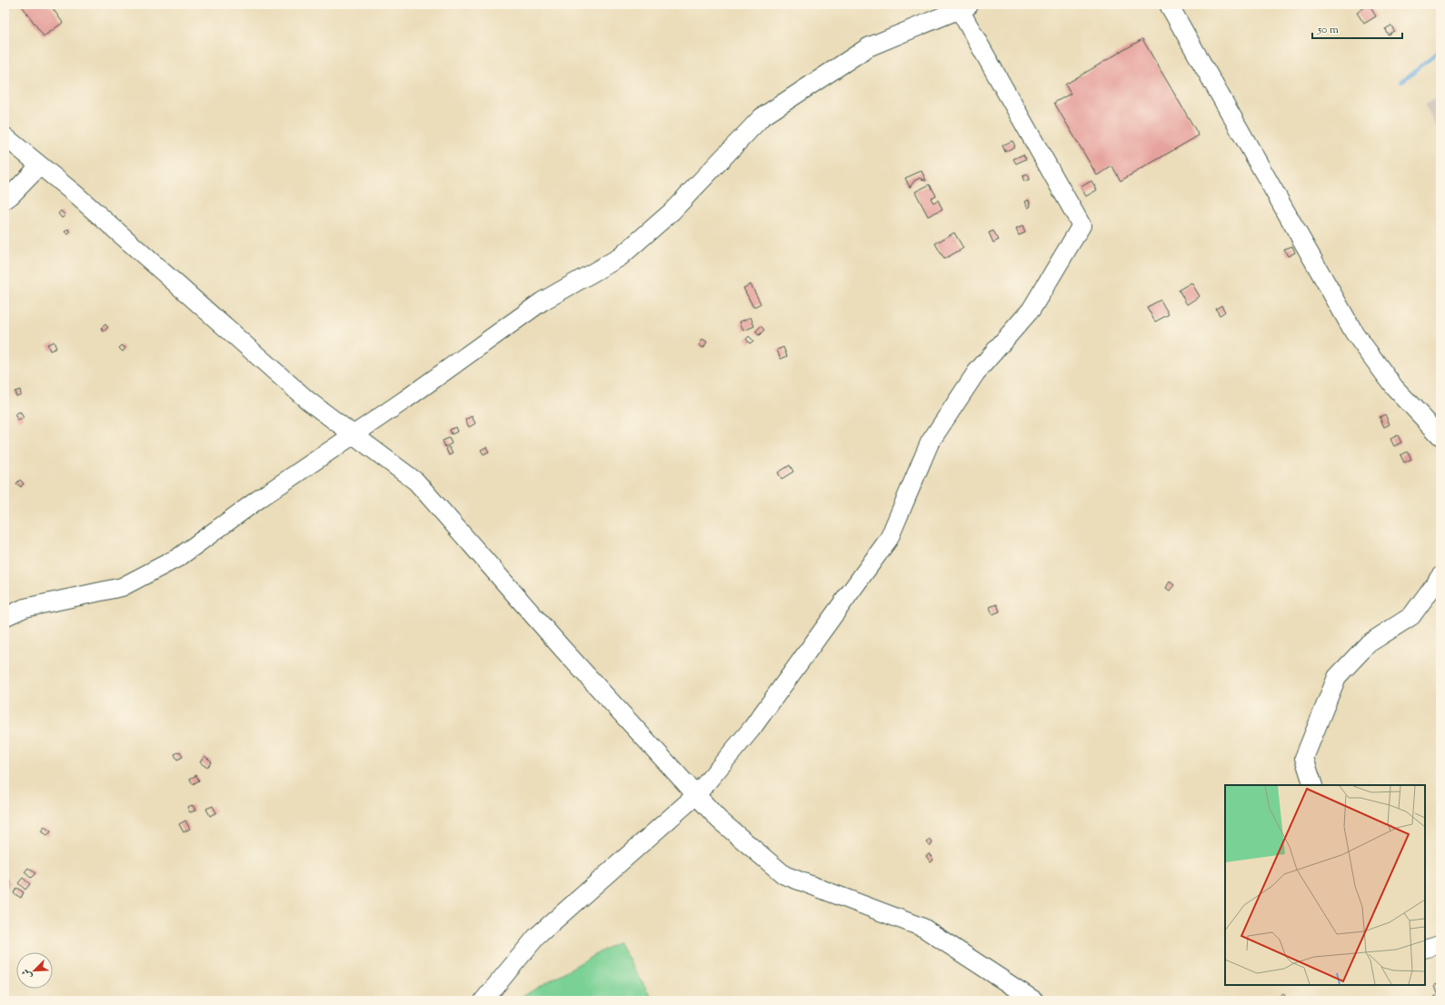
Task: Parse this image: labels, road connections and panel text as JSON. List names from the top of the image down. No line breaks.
{"scale_bar":"50 m","north":"bottom left"}
